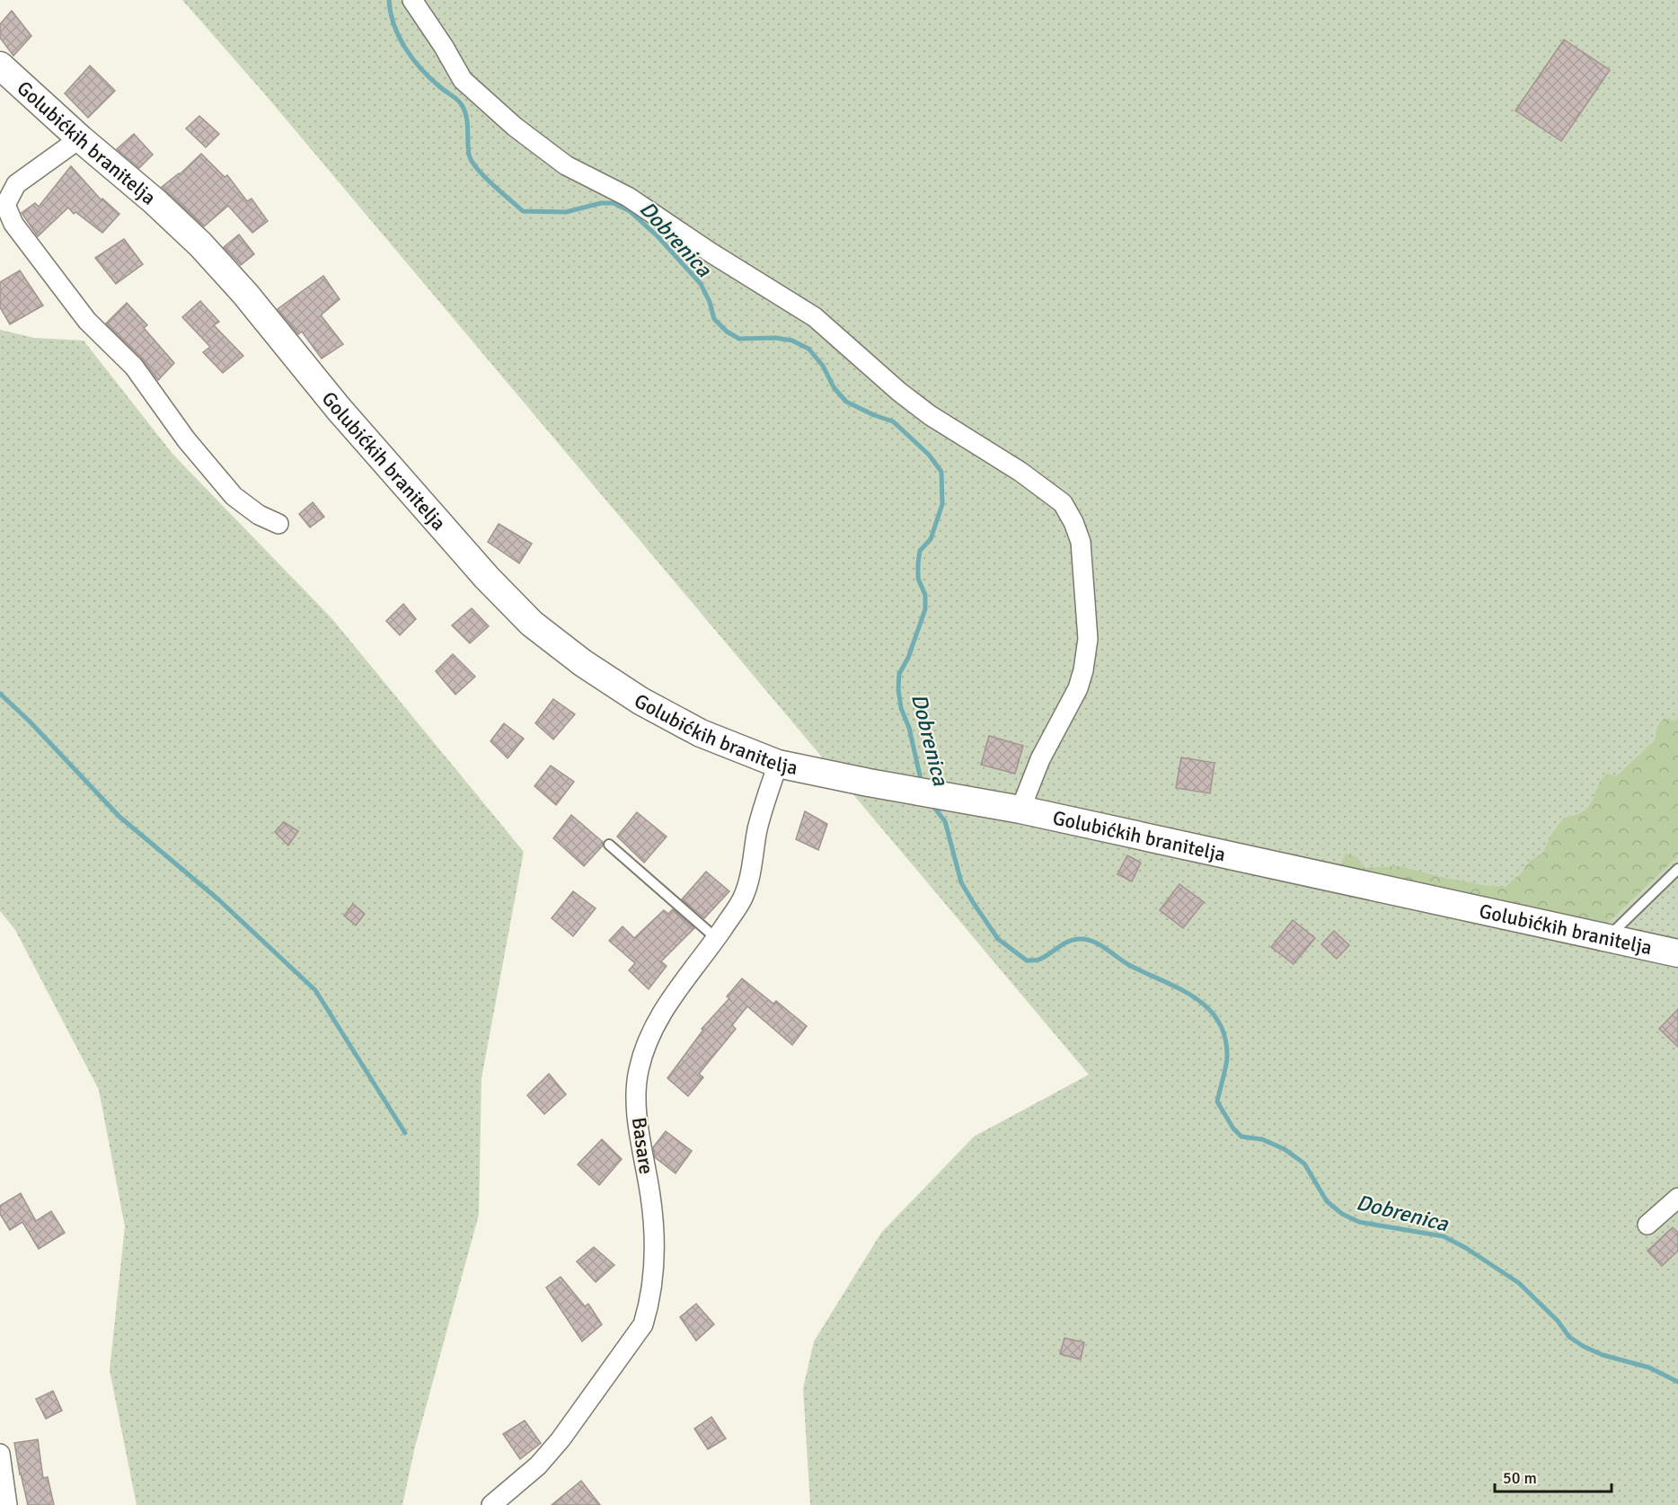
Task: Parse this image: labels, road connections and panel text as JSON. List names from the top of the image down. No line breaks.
{"streets":{"street":["Golubićkih branitelja","Basare"]},"crossings":[["Golubićkih branitelja","Basare"]],"water":["Dobrenica"],"scale_bar":"50 m"}
